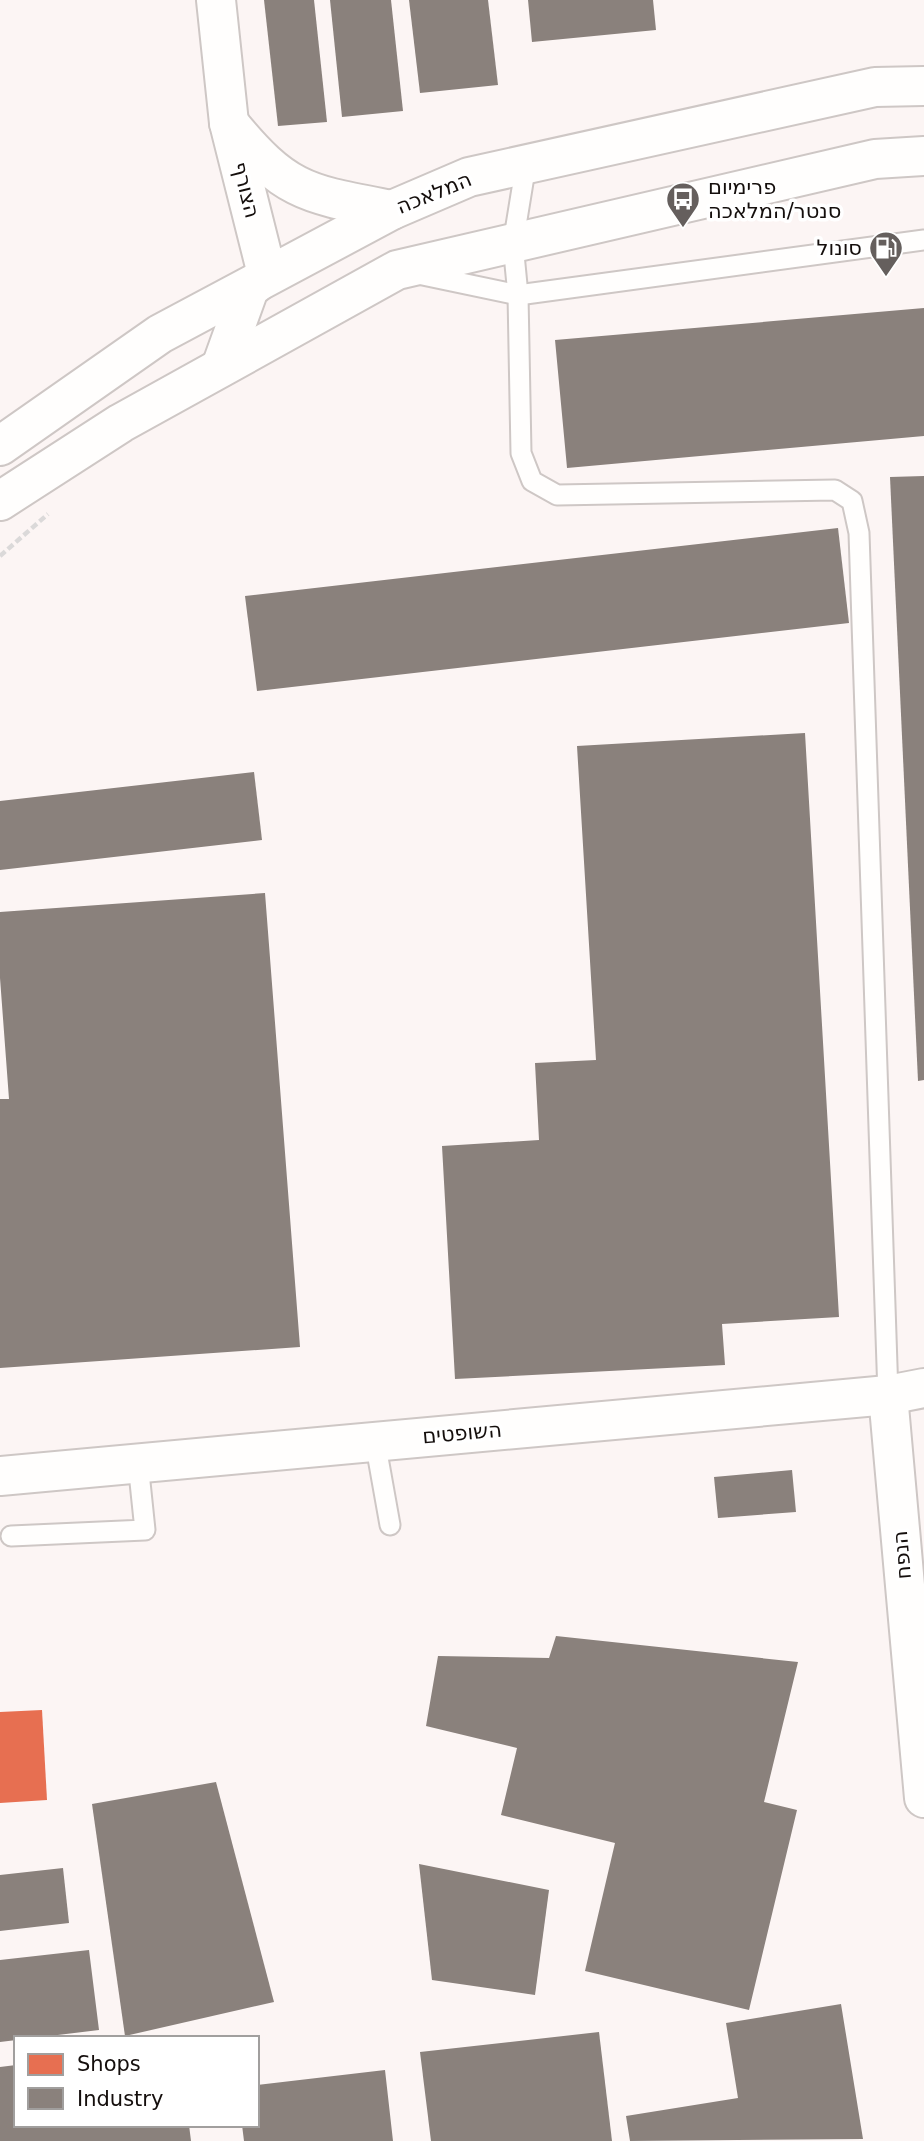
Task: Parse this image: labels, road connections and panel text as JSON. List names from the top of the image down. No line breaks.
{"streets":{"main road":["הצורף","המלאכה","השופטים","הנפח"]},"crossings":[["הצורף","המלאכה"],["השופטים","הנפח"]],"places":{"bus stop":["פרימיום סנטר/המלאכה"],"fuel station":["סונול"]},"legend":["Shops","Industry"]}
